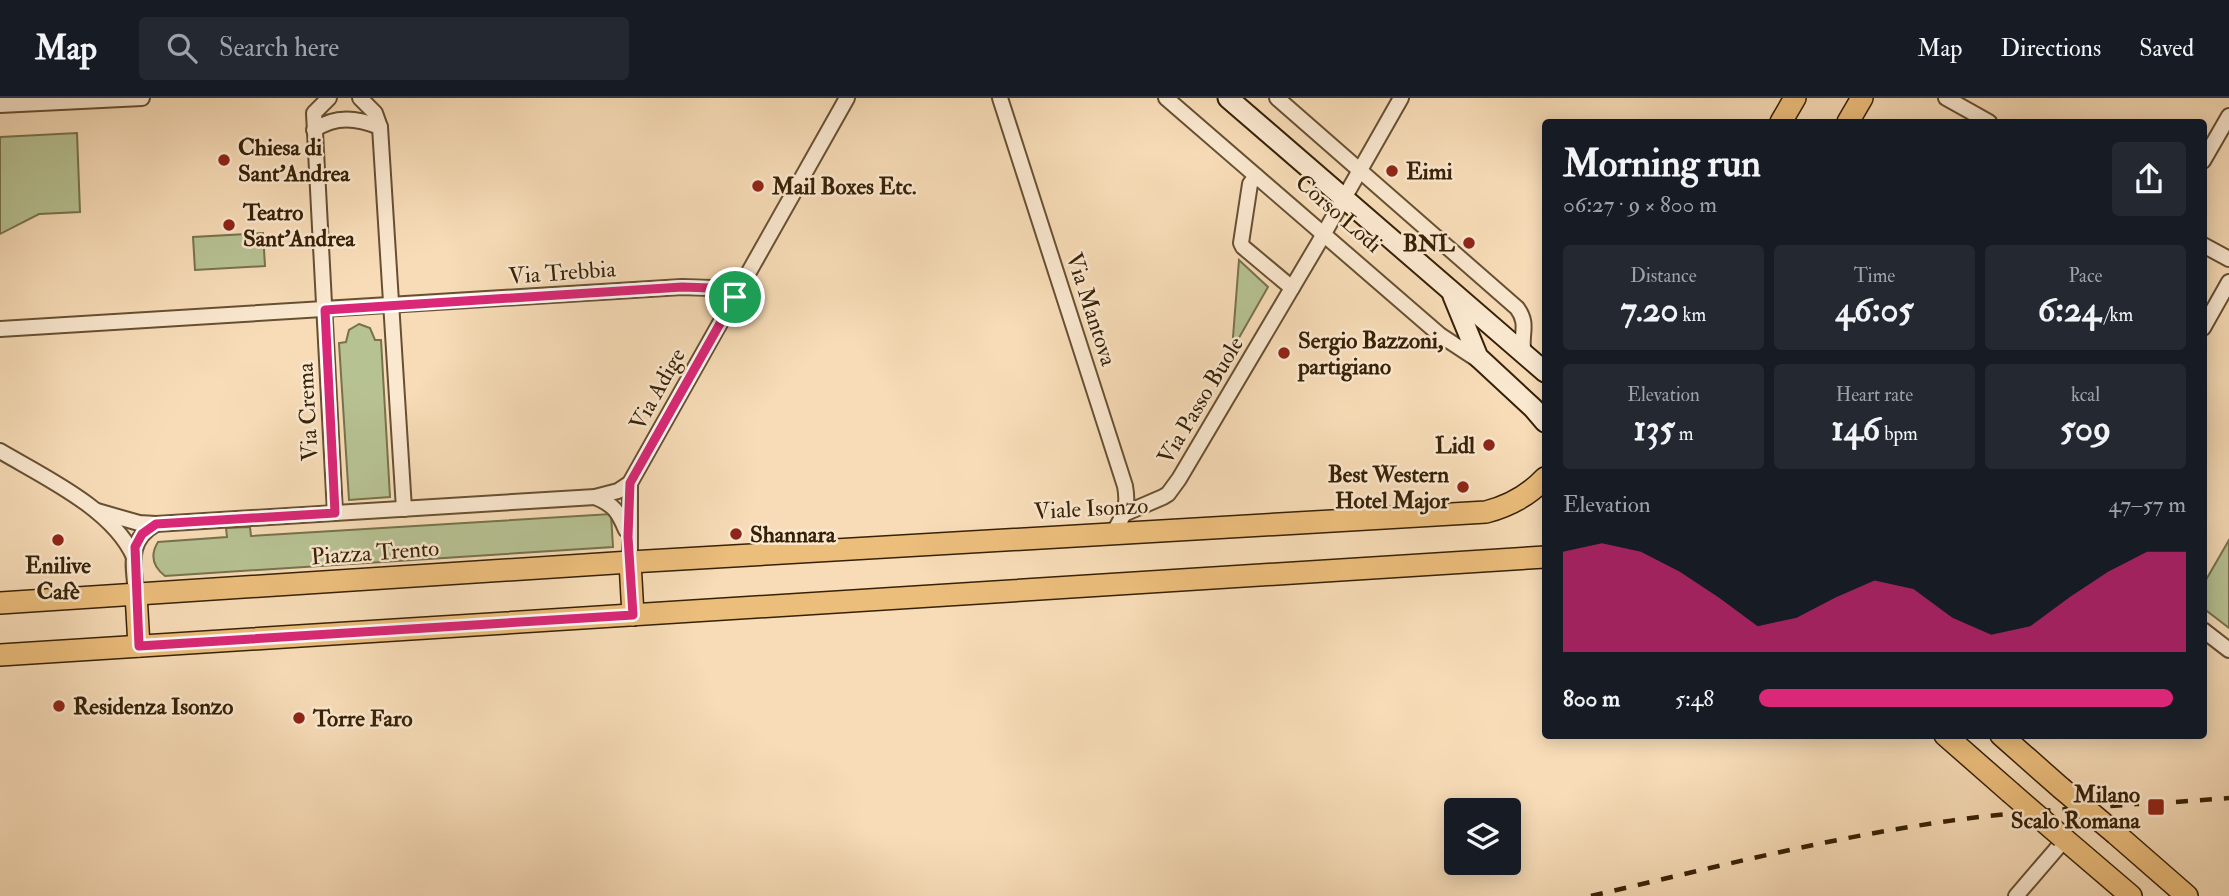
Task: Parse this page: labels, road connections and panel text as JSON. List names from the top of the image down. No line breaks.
{"streets":{"main road":["Corso Lodi","Viale Isonzo","Piazza Trento"],"street":["Via Trebbia","Via Mantova","Via Adige","Via Passo Buole","Via Crema"]},"crossings":[["Corso Lodi","Via Passo Buole"],["Via Trebbia","Via Adige"],["Via Mantova","Via Passo Buole"],["Via Adige","Piazza Trento"],["Via Crema","Piazza Trento"],["Viale Isonzo","Piazza Trento"]],"places":{"other":["Chiesa di Sant'Andrea","Eimi","Mail Boxes Etc.","Teatro Sant'Andrea","BNL","Sergio Bazzoni, partigiano","Lidl","Best Western Hotel Major","Shannara","Enilive Cafè","Residenza Isonzo","Torre Faro"],"transit":["Milano Scalo Romana"]},"page":{"header":"Map","search":"Search here","nav":["Map","Directions","Saved"],"heading":["Morning run","06:27 · 9 × 800 m"],"stats":[["Distance","7.20 km"],["Time","46:05"],["Pace","6:24 /km"],["Elevation","135 m"],["Heart rate","146 bpm"],["kcal","509"]],"chart":["Elevation","47–57 m"],"list":[{"name":"800 m","note":"5:48"}]}}
